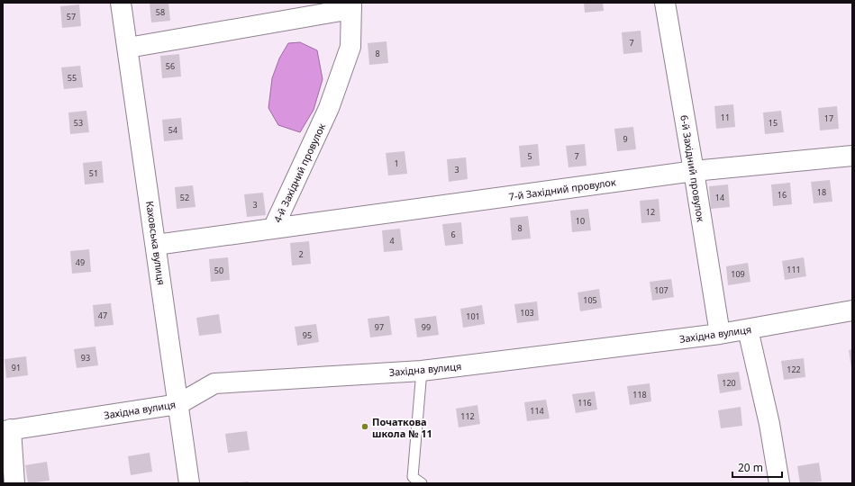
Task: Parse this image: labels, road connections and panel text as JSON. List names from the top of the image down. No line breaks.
{"streets":{"street":["6-й Західний провулок","4-й Західний провулок","7-й Західний провулок","Каховська вулиця","Західна вулиця"]},"crossings":[["6-й Західний провулок","7-й Західний провулок"],["6-й Західний провулок","Західна вулиця"],["4-й Західний провулок","7-й Західний провулок"],["4-й Західний провулок","Каховська вулиця"],["Каховська вулиця","Західна вулиця"]],"places":["Початкова школа № 11"],"house_numbers":["58","57","7","8","56","55","11","17","53","15","54","9","5","7","1","3","51","18","16","52","14","3","12","10","8","6","4","2","49","111","50","109","107","105","103","47","101","97","99","95","93","91","122","120","118","116","114","112"],"scale_bar":"20 m"}
